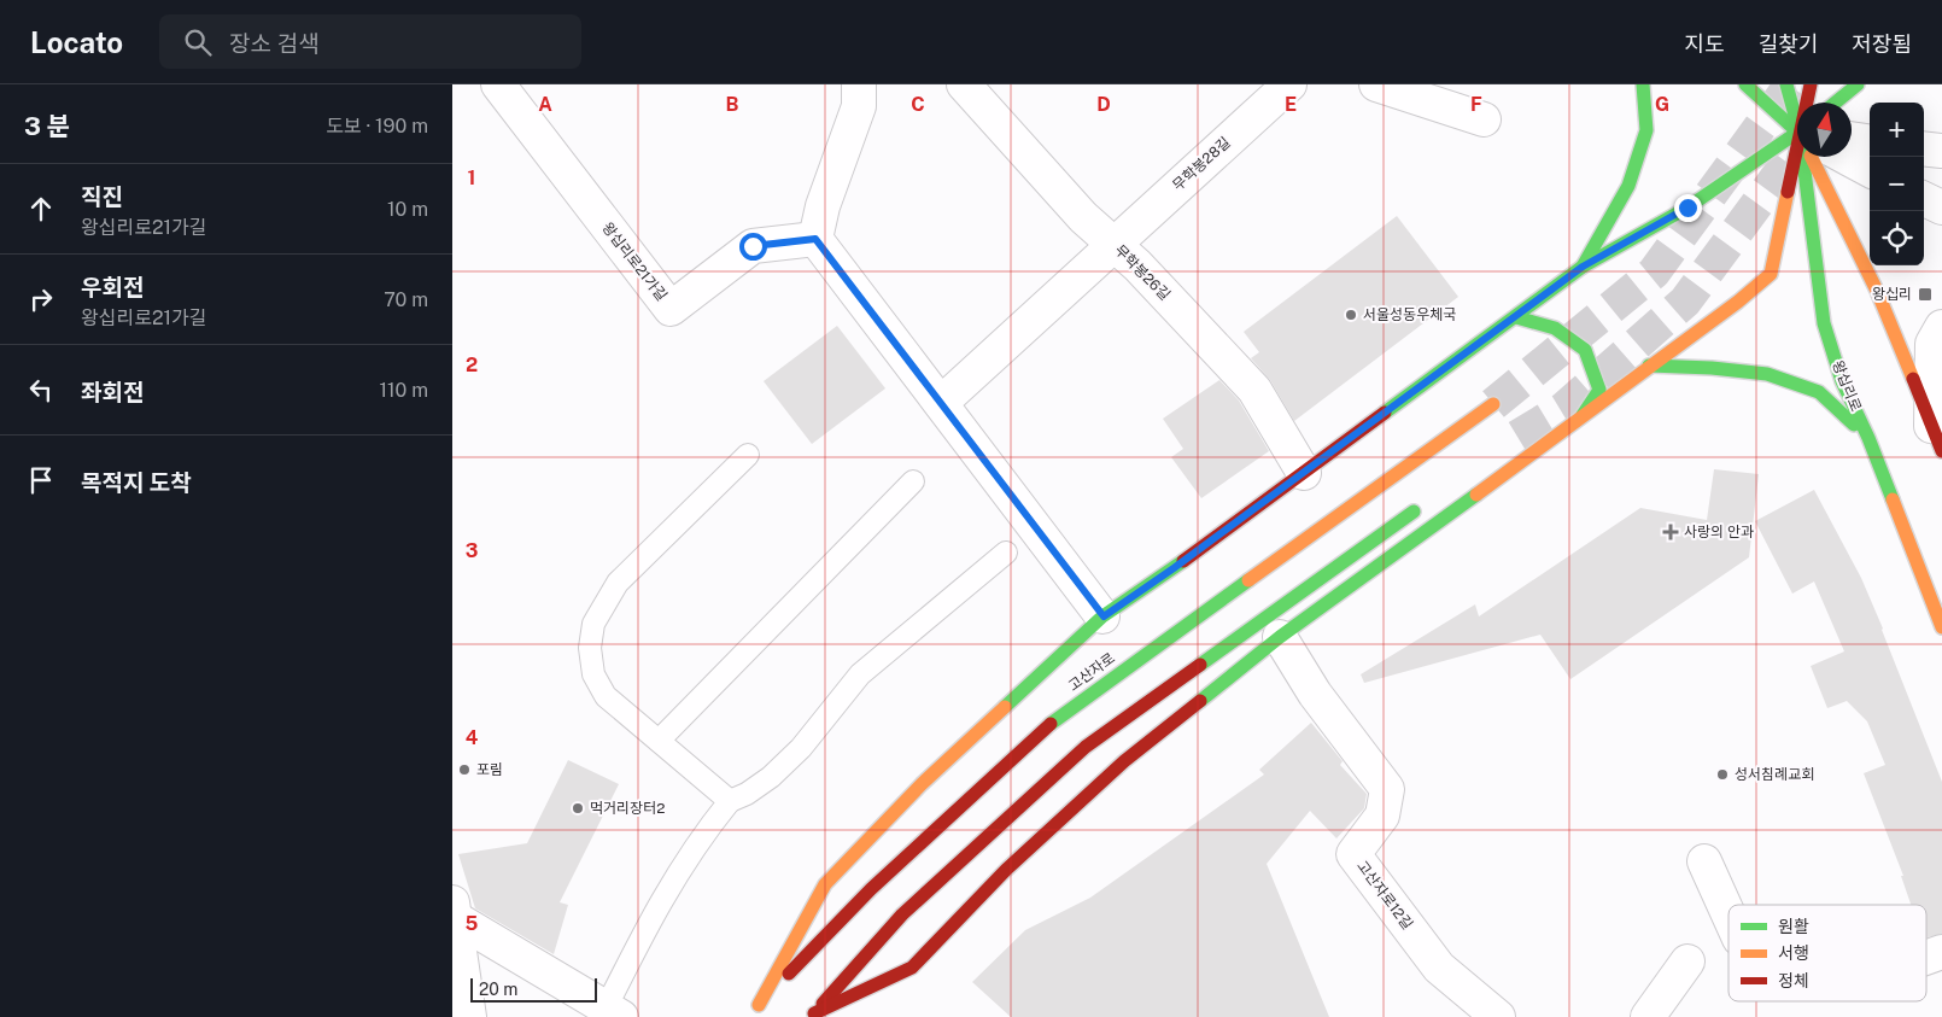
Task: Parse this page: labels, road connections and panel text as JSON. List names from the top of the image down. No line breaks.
{"streets":{"main road":["왕십리로","고산자로"],"street":["무학봉28길","왕십리로21가길","무학봉26길","고산자로12길"]},"crossings":[["무학봉28길","무학봉26길"]],"places":{"transit":["왕십리"],"other":["서울성동우체국","포림","성서침례교회","먹거리장터2"],"health":["사랑의 안과"]},"legend":["원활","서행","정체"],"scale_bar":"20 m","north":"top","page":{"header":"Locato","search":"장소 검색","nav":["지도","길찾기","저장됨"],"heading":["3 분","도보 · 190 m"],"map_buttons":["+","−"],"list":[["직진","왕십리로21가길","10 m"],["우회전","왕십리로21가길","70 m"],["좌회전","110 m"],"목적지 도착"],"scale":"20 m"},"grid":{"columns":["A","B","C","D","E","F","G"],"rows":["1","2","3","4","5"]}}
